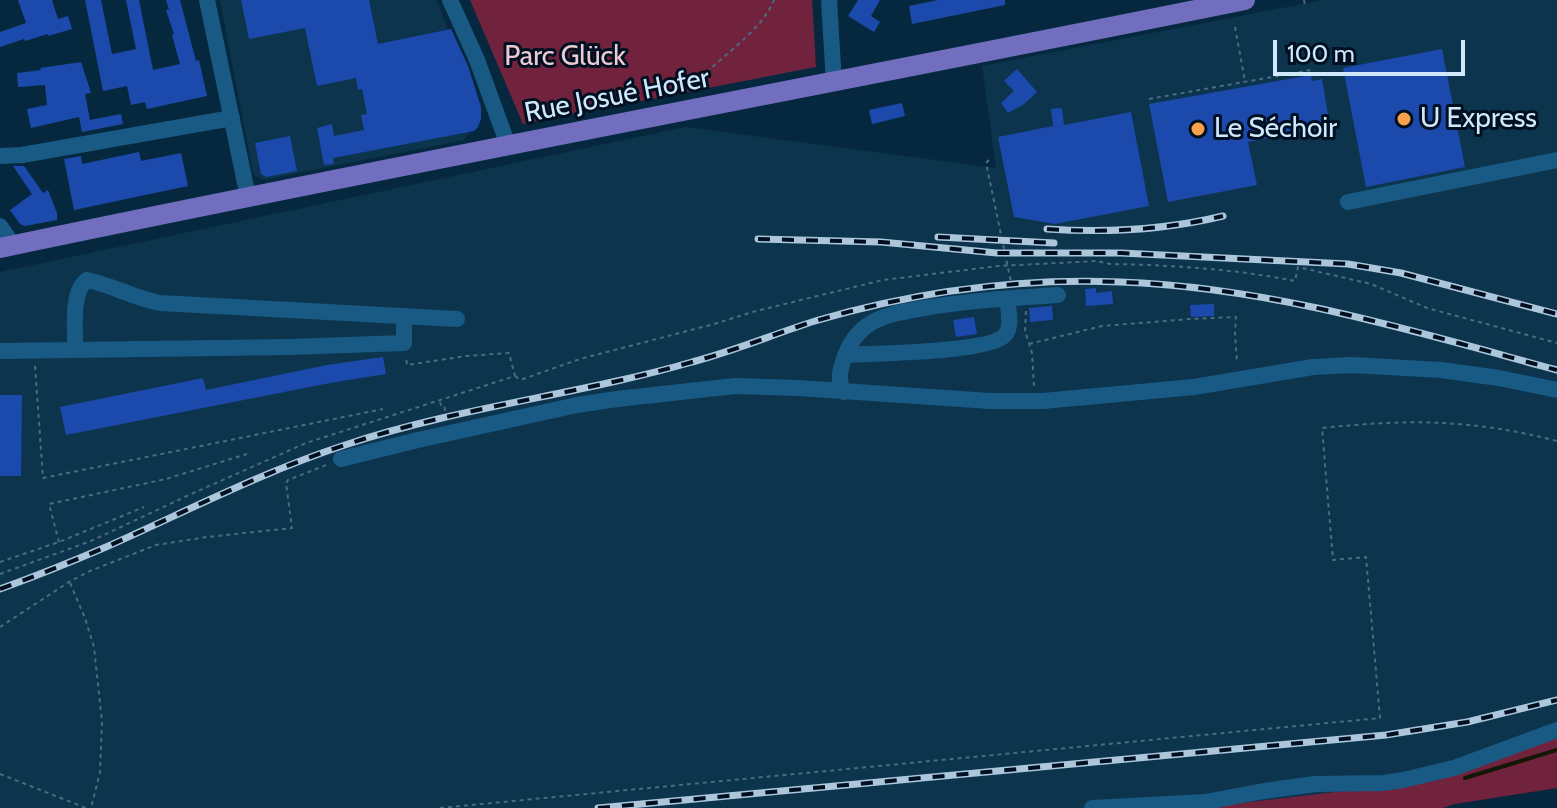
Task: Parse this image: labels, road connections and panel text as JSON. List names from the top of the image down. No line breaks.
{"streets":{"main road":["Rue Josué Hofer"]},"parks":["Parc Glück"],"places":["U Express","Le Séchoir"],"scale_bar":"100 m"}
